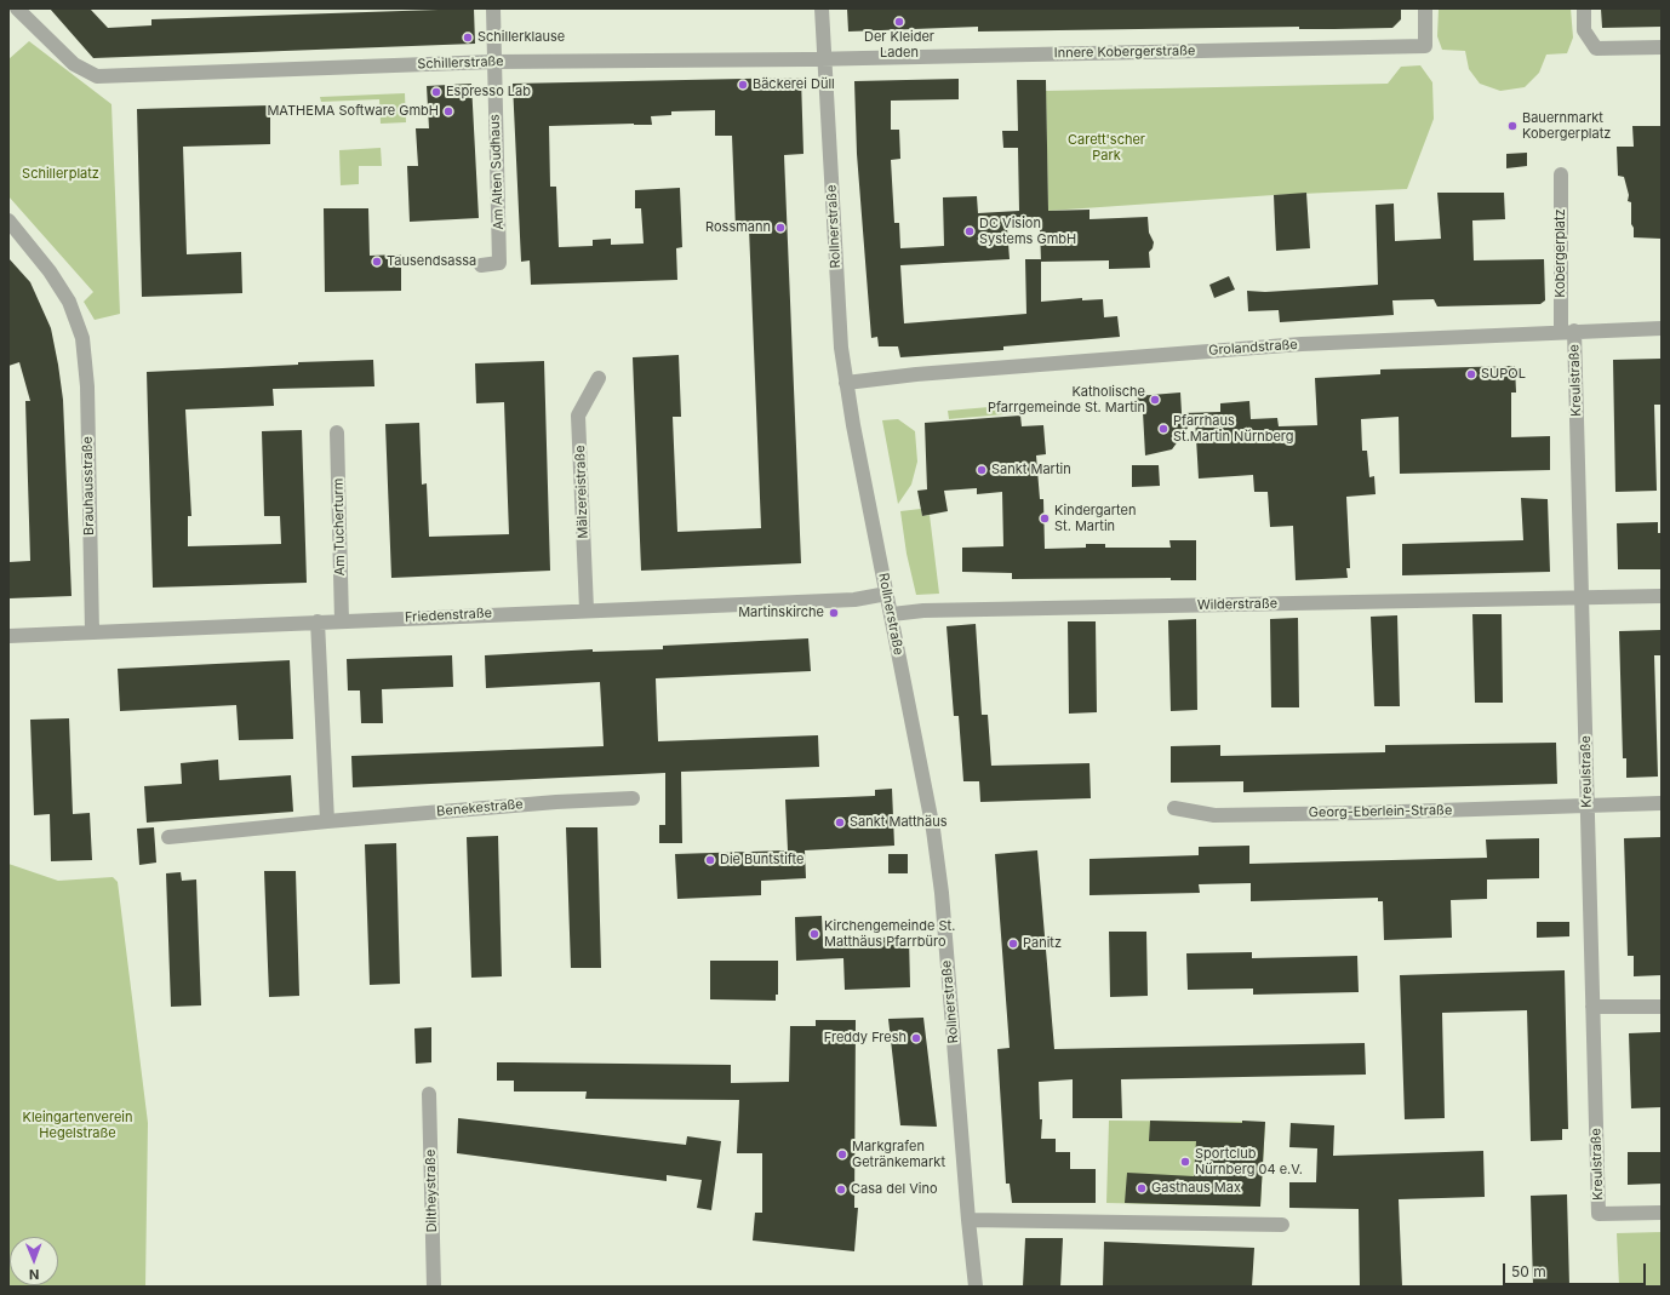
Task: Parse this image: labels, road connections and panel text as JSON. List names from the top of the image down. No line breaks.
{"streets":{"street":["Innere Kobergerstraße","Schillerstraße","Am Alten Sudhaus","Rollnerstraße","Kobergerplatz","Grolandstraße","Kreulstraße","Brauhausstraße","Mälzereistraße","Am Tucherturm","Wilderstraße","Friedenstraße","Benekestraße","Georg-Eberlein-Straße","Diltheystraße"]},"crossings":[["Innere Kobergerstraße","Schillerstraße"],["Innere Kobergerstraße","Rollnerstraße"],["Schillerstraße","Am Alten Sudhaus"],["Schillerstraße","Rollnerstraße"],["Rollnerstraße","Grolandstraße"],["Rollnerstraße","Wilderstraße"],["Rollnerstraße","Friedenstraße"],["Kobergerplatz","Grolandstraße"],["Kobergerplatz","Kreulstraße"],["Grolandstraße","Kreulstraße"],["Kreulstraße","Wilderstraße"],["Kreulstraße","Georg-Eberlein-Straße"],["Brauhausstraße","Friedenstraße"],["Mälzereistraße","Friedenstraße"],["Am Tucherturm","Friedenstraße"]],"parks":["Carett'scher Park","Schillerplatz","Kleingartenverein Hegelstraße"],"places":["Der Kleider Laden","Schillerklause","Bäckerei Düll","Espresso Lab","MATHEMA Software GmbH","Bauernmarkt Kobergerplatz","Rossmann","DC Vision Systems GmbH","Tausendsassa","SUPOL","Katholische Pfarrgemeinde St. Martin","Pfarrhaus St.Martin Nürnberg","Sankt Martin","Kindergarten St. Martin","Martinskirche","Sankt Matthäus","Die Buntstifte","Kirchengemeinde St. Matthäus Pfarrbüro","Panitz","Freddy Fresh","Markgrafen Getränkemarkt","Sportclub Nürnberg 04 e.V.","Gasthaus Max","Casa del Vino"],"scale_bar":"50 m","north":"bottom"}
